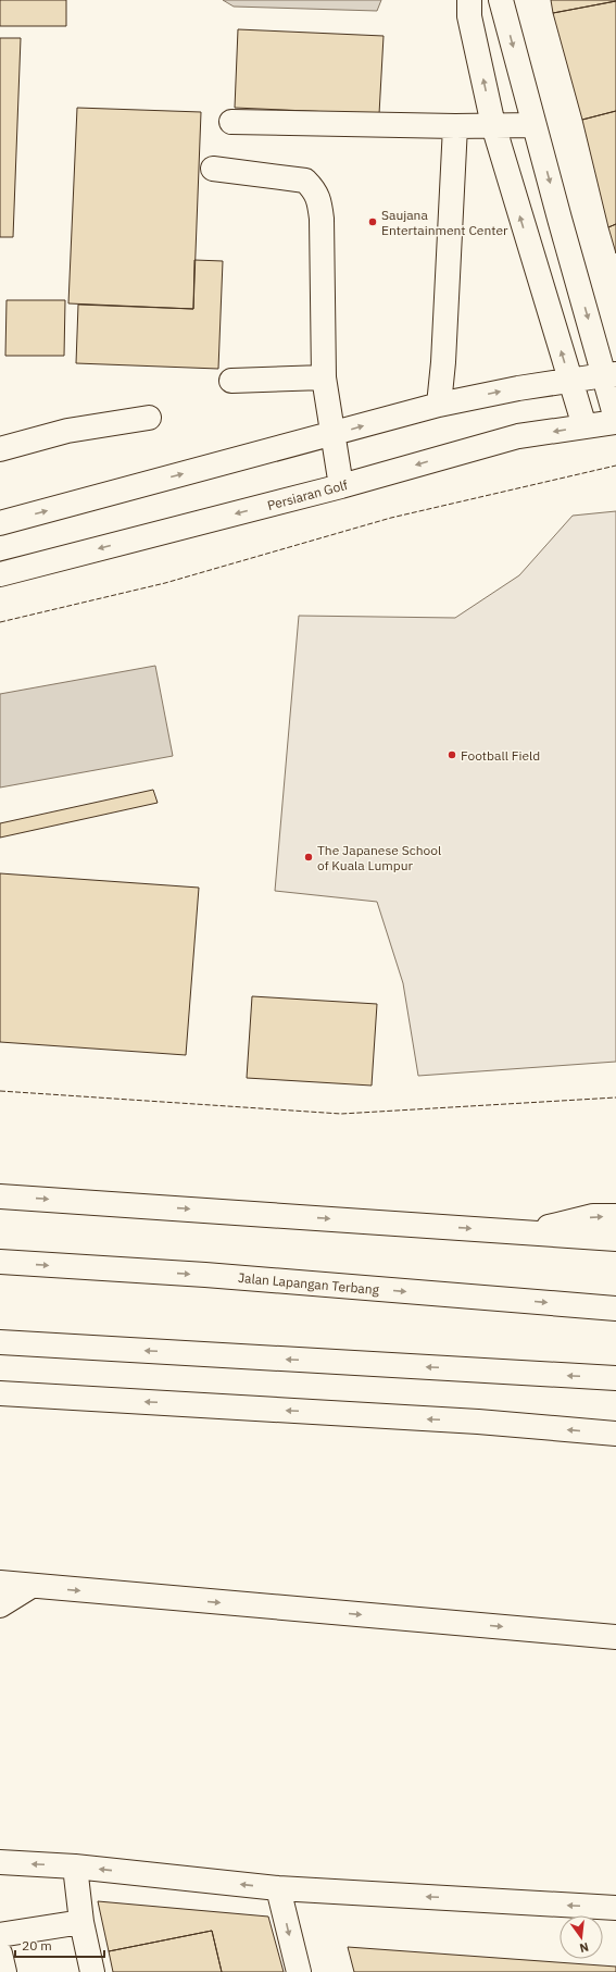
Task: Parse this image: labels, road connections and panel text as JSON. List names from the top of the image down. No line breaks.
{"streets":{"main road":["Persiaran Golf","Jalan Lapangan Terbang"]},"places":["Saujana Entertainment Center","Football Field","The Japanese School of Kuala Lumpur"],"scale_bar":"20 m","north":"bottom"}
